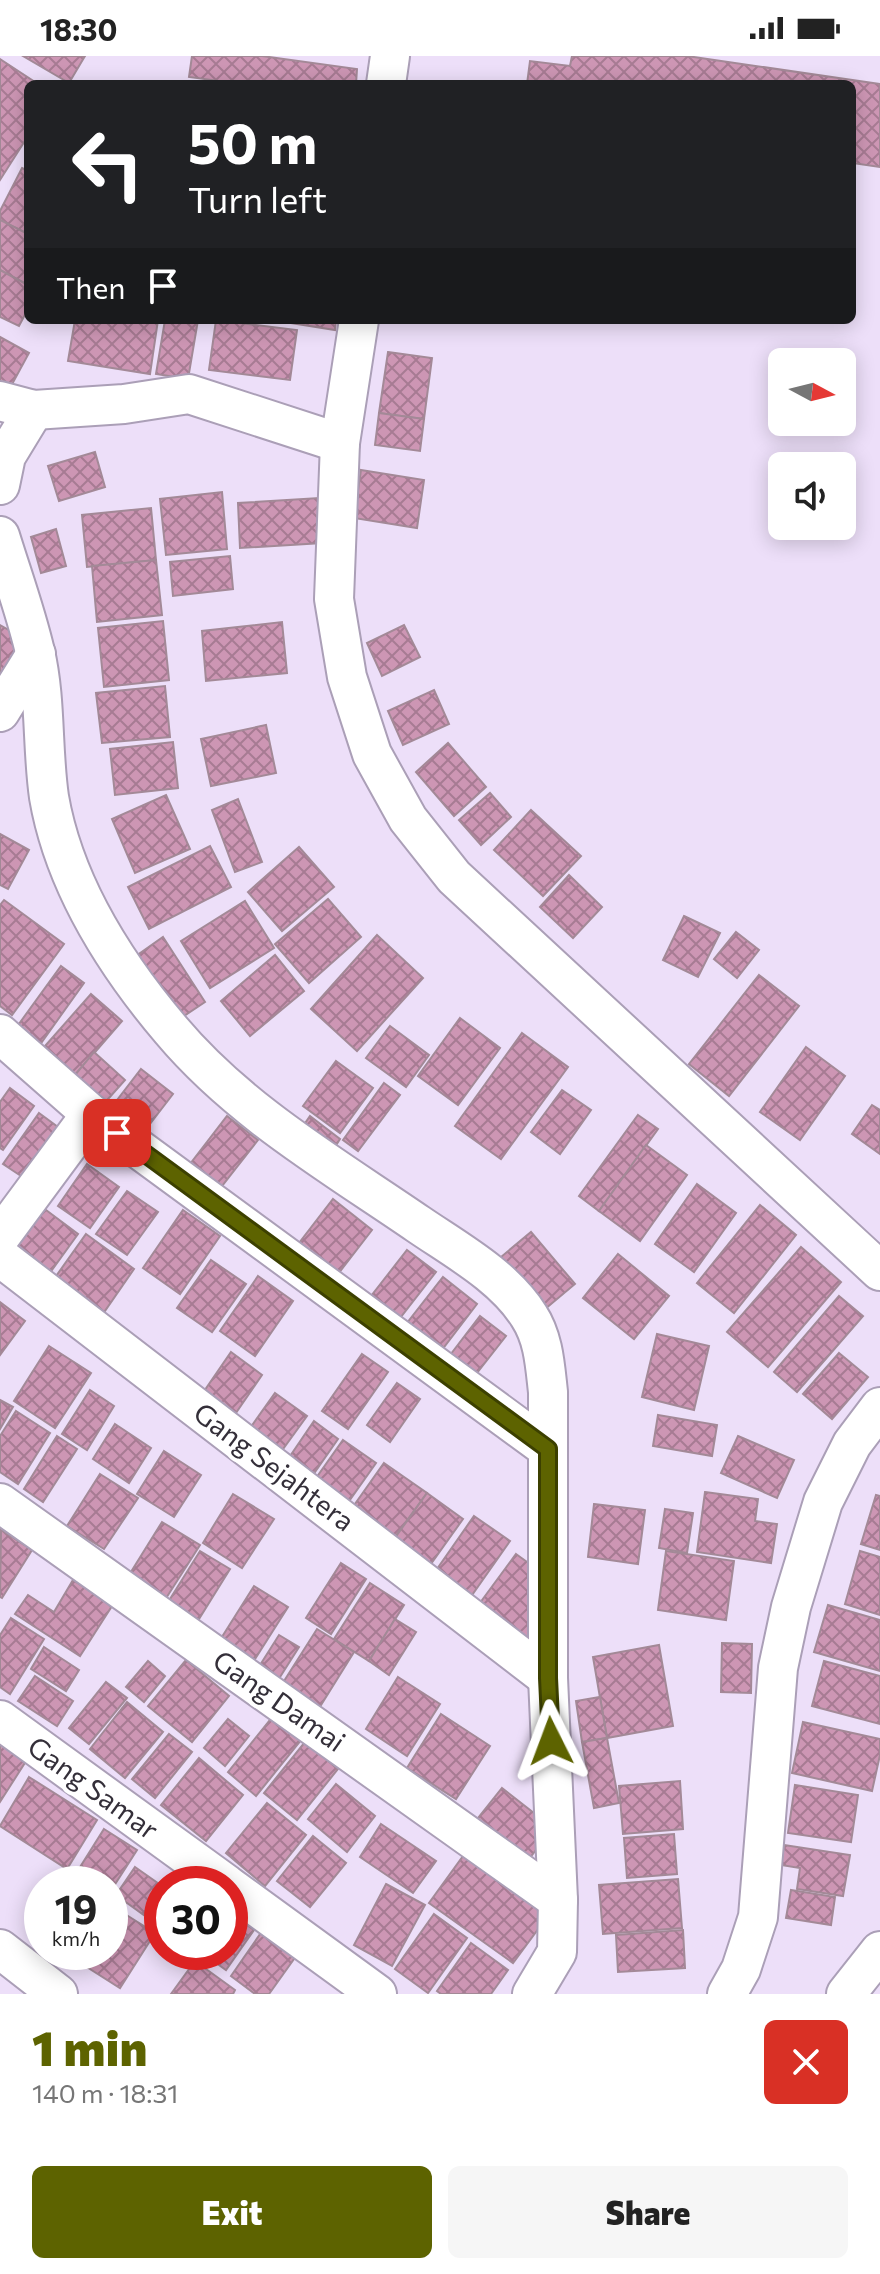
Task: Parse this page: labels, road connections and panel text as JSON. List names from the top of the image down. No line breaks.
{"streets":{"street":["Gang Sejahtera","Gang Damai","Gang Samar"]},"north":"right","page":{"status":"18:30","turn":["50 m","Turn left"],"then":"Then","speed":"19 km/h","limit":"30","heading":["1 min","140 m · 18:31"],"buttons":["Exit","Share"]}}
